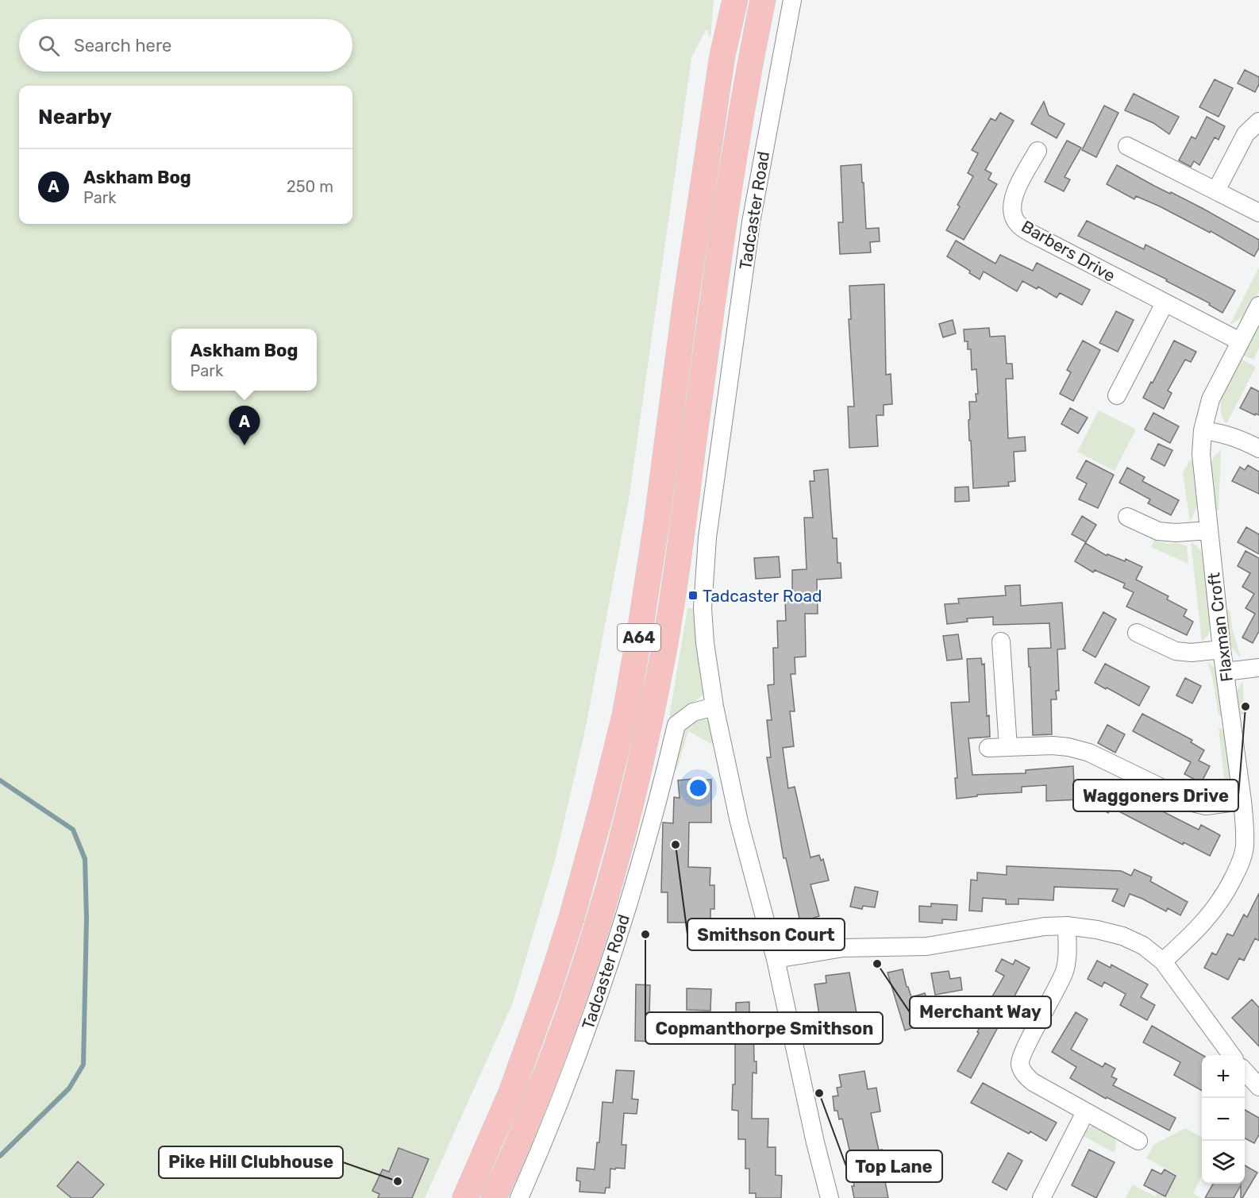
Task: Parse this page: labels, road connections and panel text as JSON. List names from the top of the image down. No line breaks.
{"streets":{"highway":["A64"],"street":["Tadcaster Road","Barbers Drive","Flaxman Croft"]},"crossings":[["Barbers Drive","Flaxman Croft"]],"places":{"transit":["Tadcaster Road"],"other":["Waggoners Drive","Smithson Court","Copmanthorpe Smithson","Merchant Way","Top Lane","Pike Hill Clubhouse"]},"page":{"search":"Search here","heading":"Nearby","list":[{"mark":"A","name":"Askham Bog","note":"Park","value":"250 m"}],"popup":["Askham Bog","Park"],"pins":"A","map_buttons":["+","−"]}}
